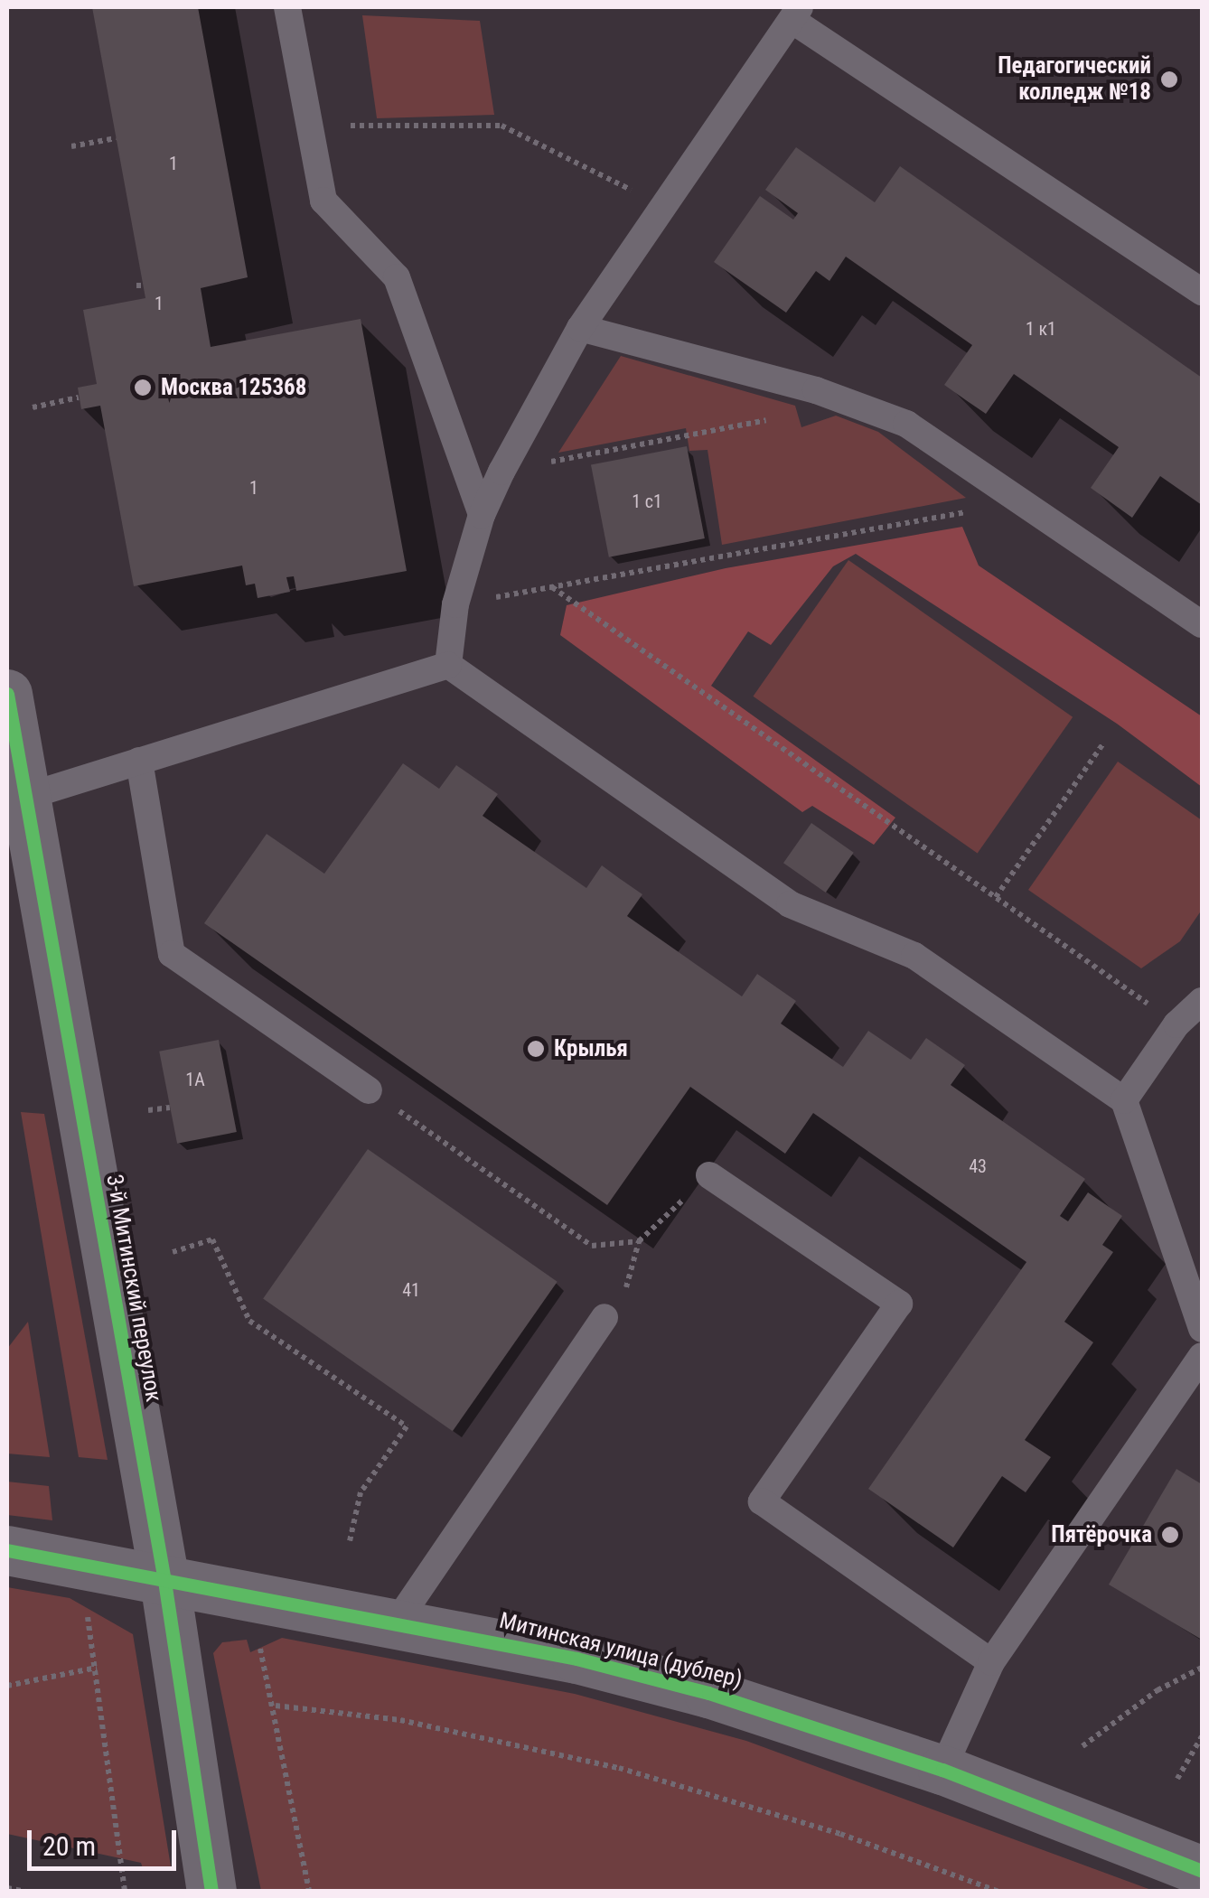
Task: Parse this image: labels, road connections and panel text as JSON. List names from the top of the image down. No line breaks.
{"streets":{"street":["3-й Митинский переулок","Митинская улица (дублер)"]},"crossings":[["3-й Митинский переулок","Митинская улица (дублер)"]],"places":["Педагогический колледж №18","Москва 125368","Крылья","Пятёрочка"],"house_numbers":["1","1","1 к1","1","1 с1","1А","43","41"],"scale_bar":"20 m"}
